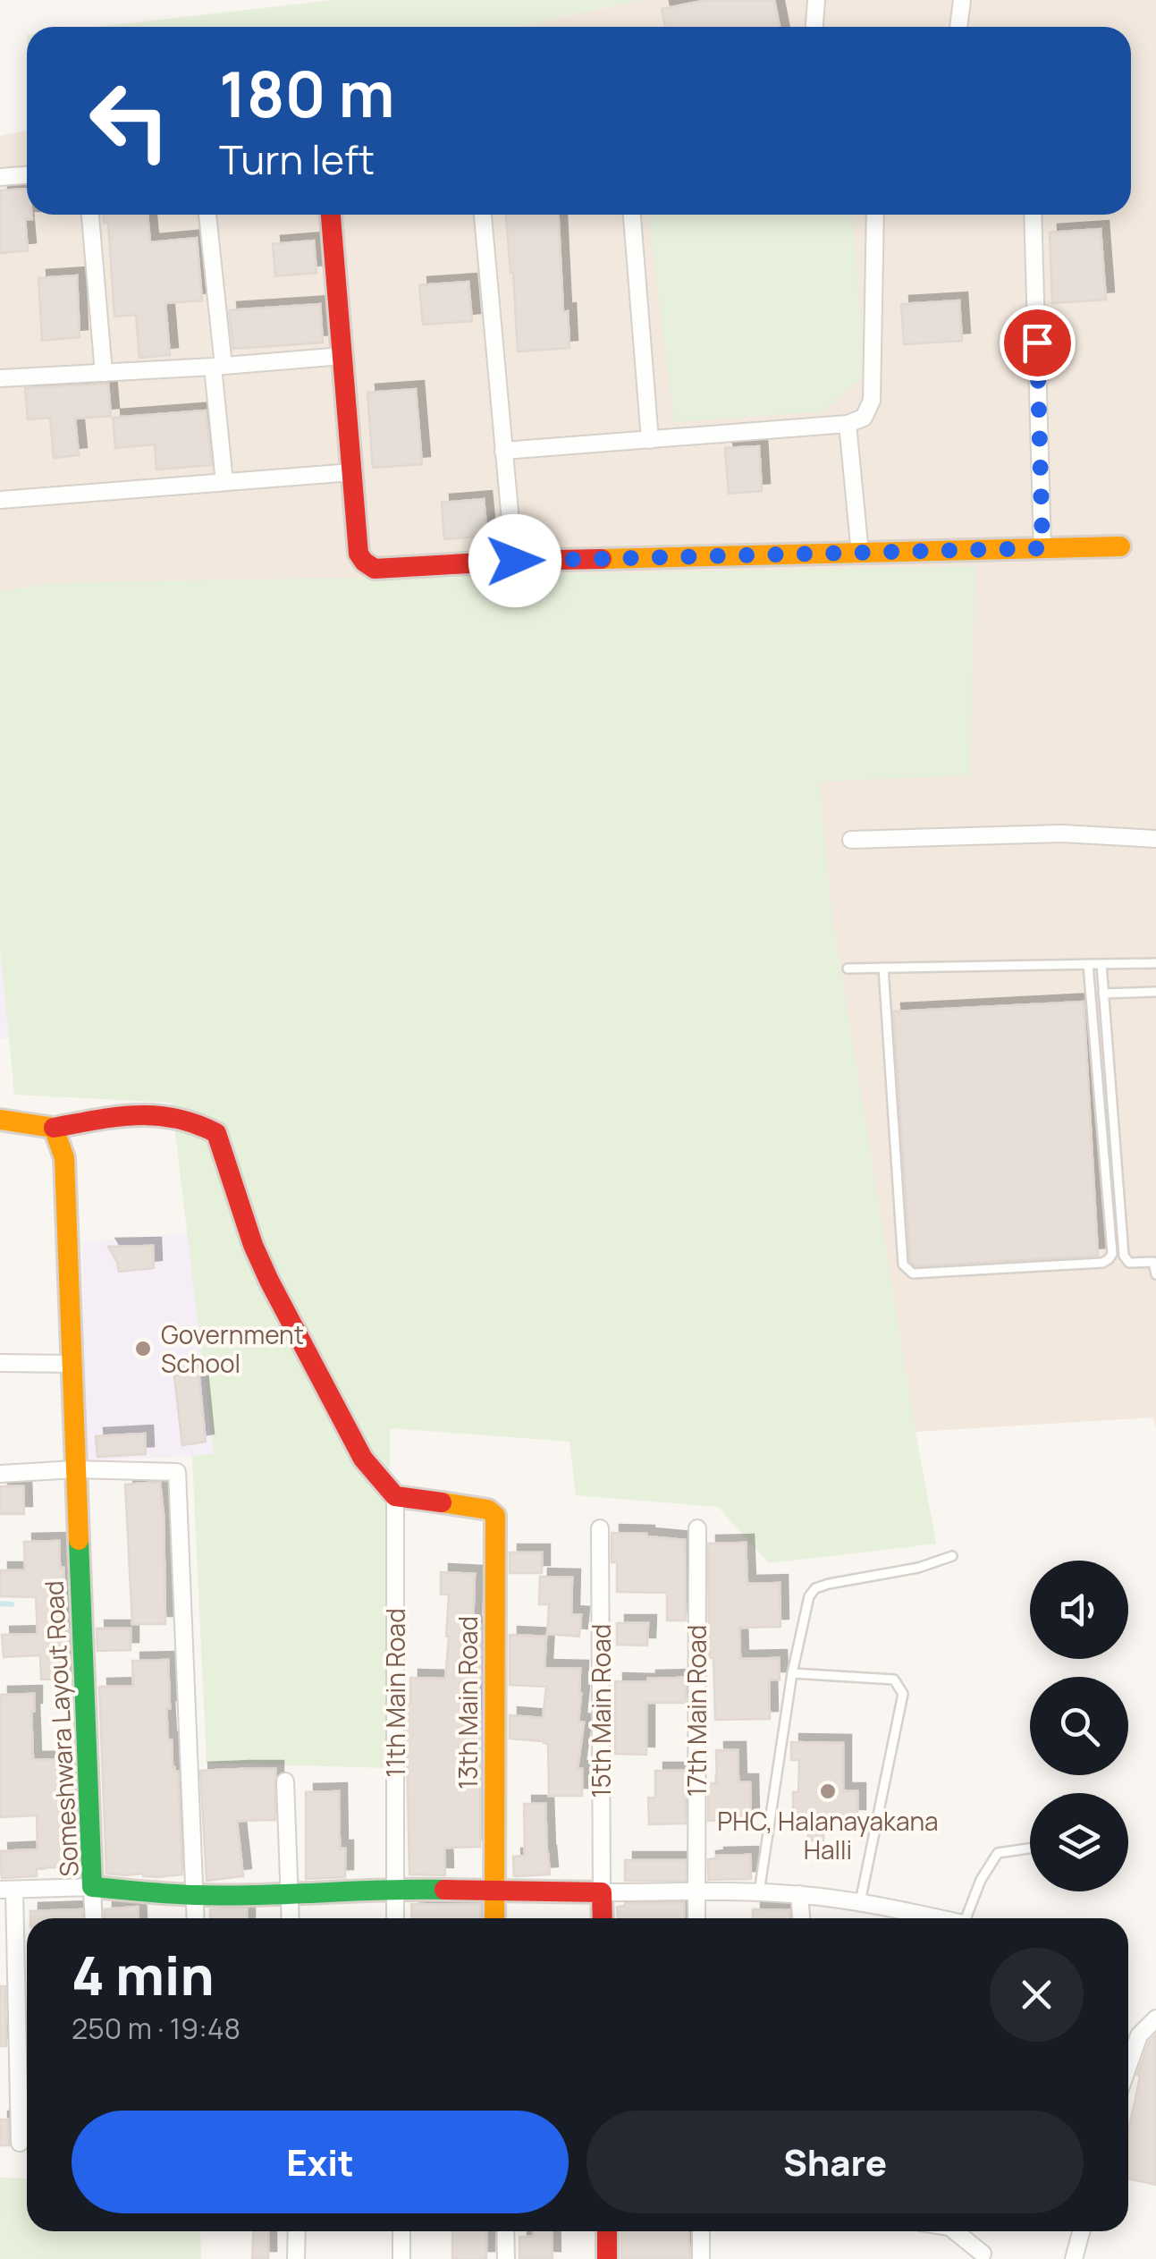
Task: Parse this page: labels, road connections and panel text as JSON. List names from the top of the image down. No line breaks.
{"streets":{"street":["11th Main Road","13th Main Road","15th Main Road","17th Main Road","Someshwara Layout Road"]},"crossings":[["11th Main Road","13th Main Road"],["11th Main Road","Someshwara Layout Road"],["13th Main Road","Someshwara Layout Road"],["15th Main Road","Someshwara Layout Road"],["17th Main Road","Someshwara Layout Road"]],"places":["Government School","PHC, Halanayakana Halli"],"page":{"turn":["180 m","Turn left"],"heading":["4 min","250 m · 19:48"],"buttons":["Exit","Share"]}}
